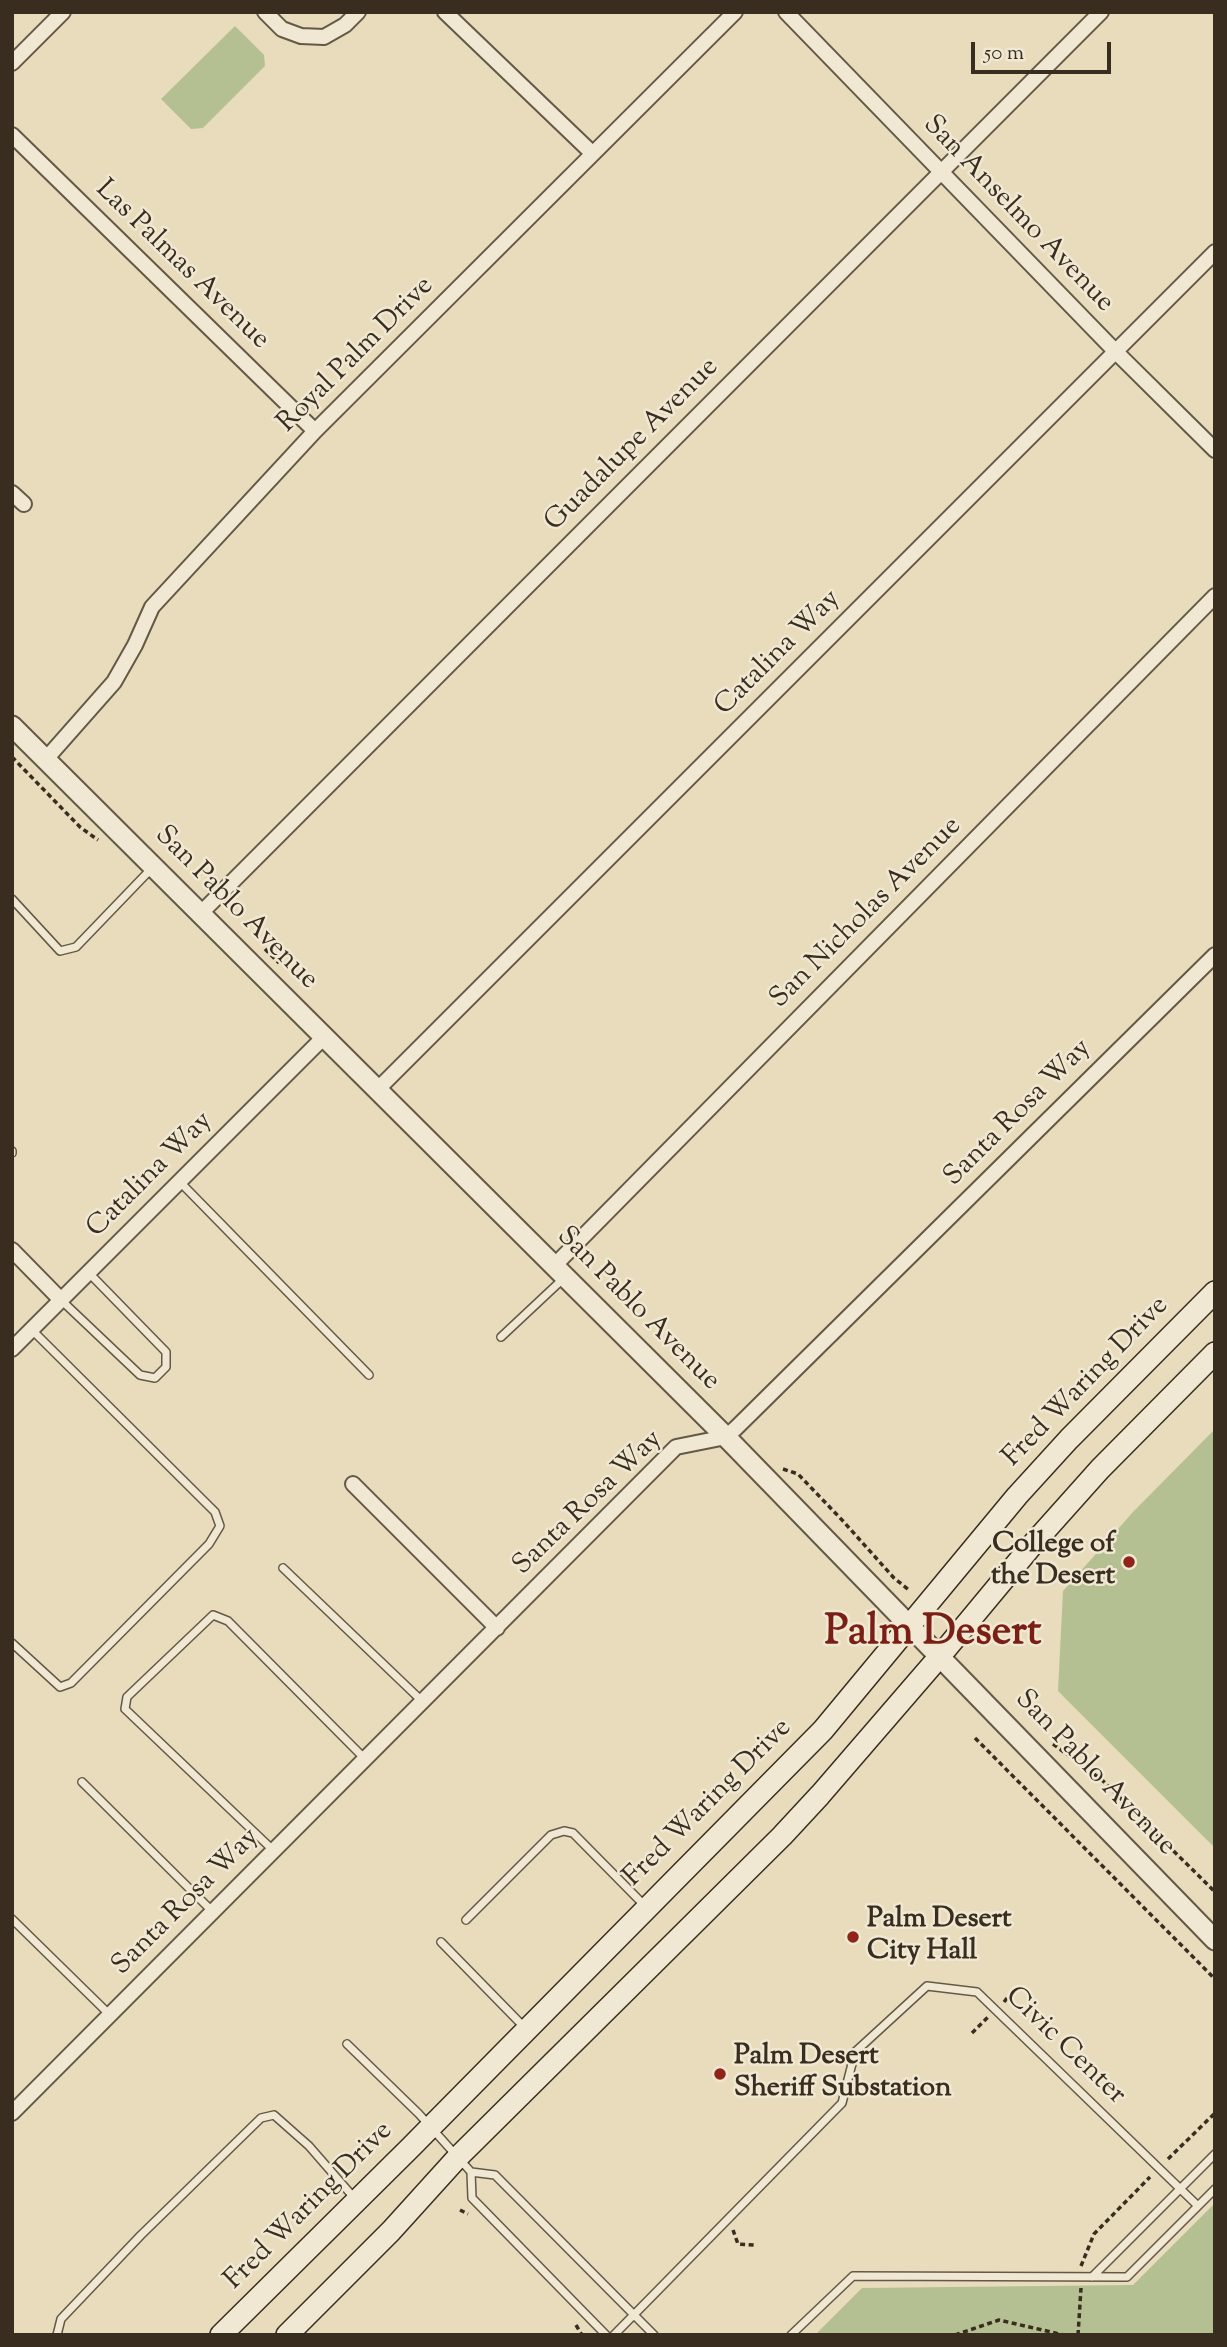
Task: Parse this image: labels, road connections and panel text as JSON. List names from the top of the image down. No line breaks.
{"streets":{"main road":["Fred Waring Drive"],"street":["San Anselmo Avenue","Las Palmas Avenue","Royal Palm Drive","Guadalupe Avenue","Catalina Way","San Pablo Avenue","San Nicholas Avenue","Santa Rosa Way"],"lane":["Civic Center"]},"crossings":[["San Anselmo Avenue","Guadalupe Avenue"],["San Anselmo Avenue","Catalina Way"],["Las Palmas Avenue","Royal Palm Drive"],["Royal Palm Drive","San Pablo Avenue"],["Guadalupe Avenue","San Pablo Avenue"],["Catalina Way","San Pablo Avenue"],["San Pablo Avenue","San Nicholas Avenue"],["San Pablo Avenue","Santa Rosa Way"],["San Pablo Avenue","Fred Waring Drive"]],"districts":["Palm Desert"],"places":["College of the Desert","Palm Desert City Hall","Palm Desert Sheriff Substation"],"scale_bar":"50 m"}
